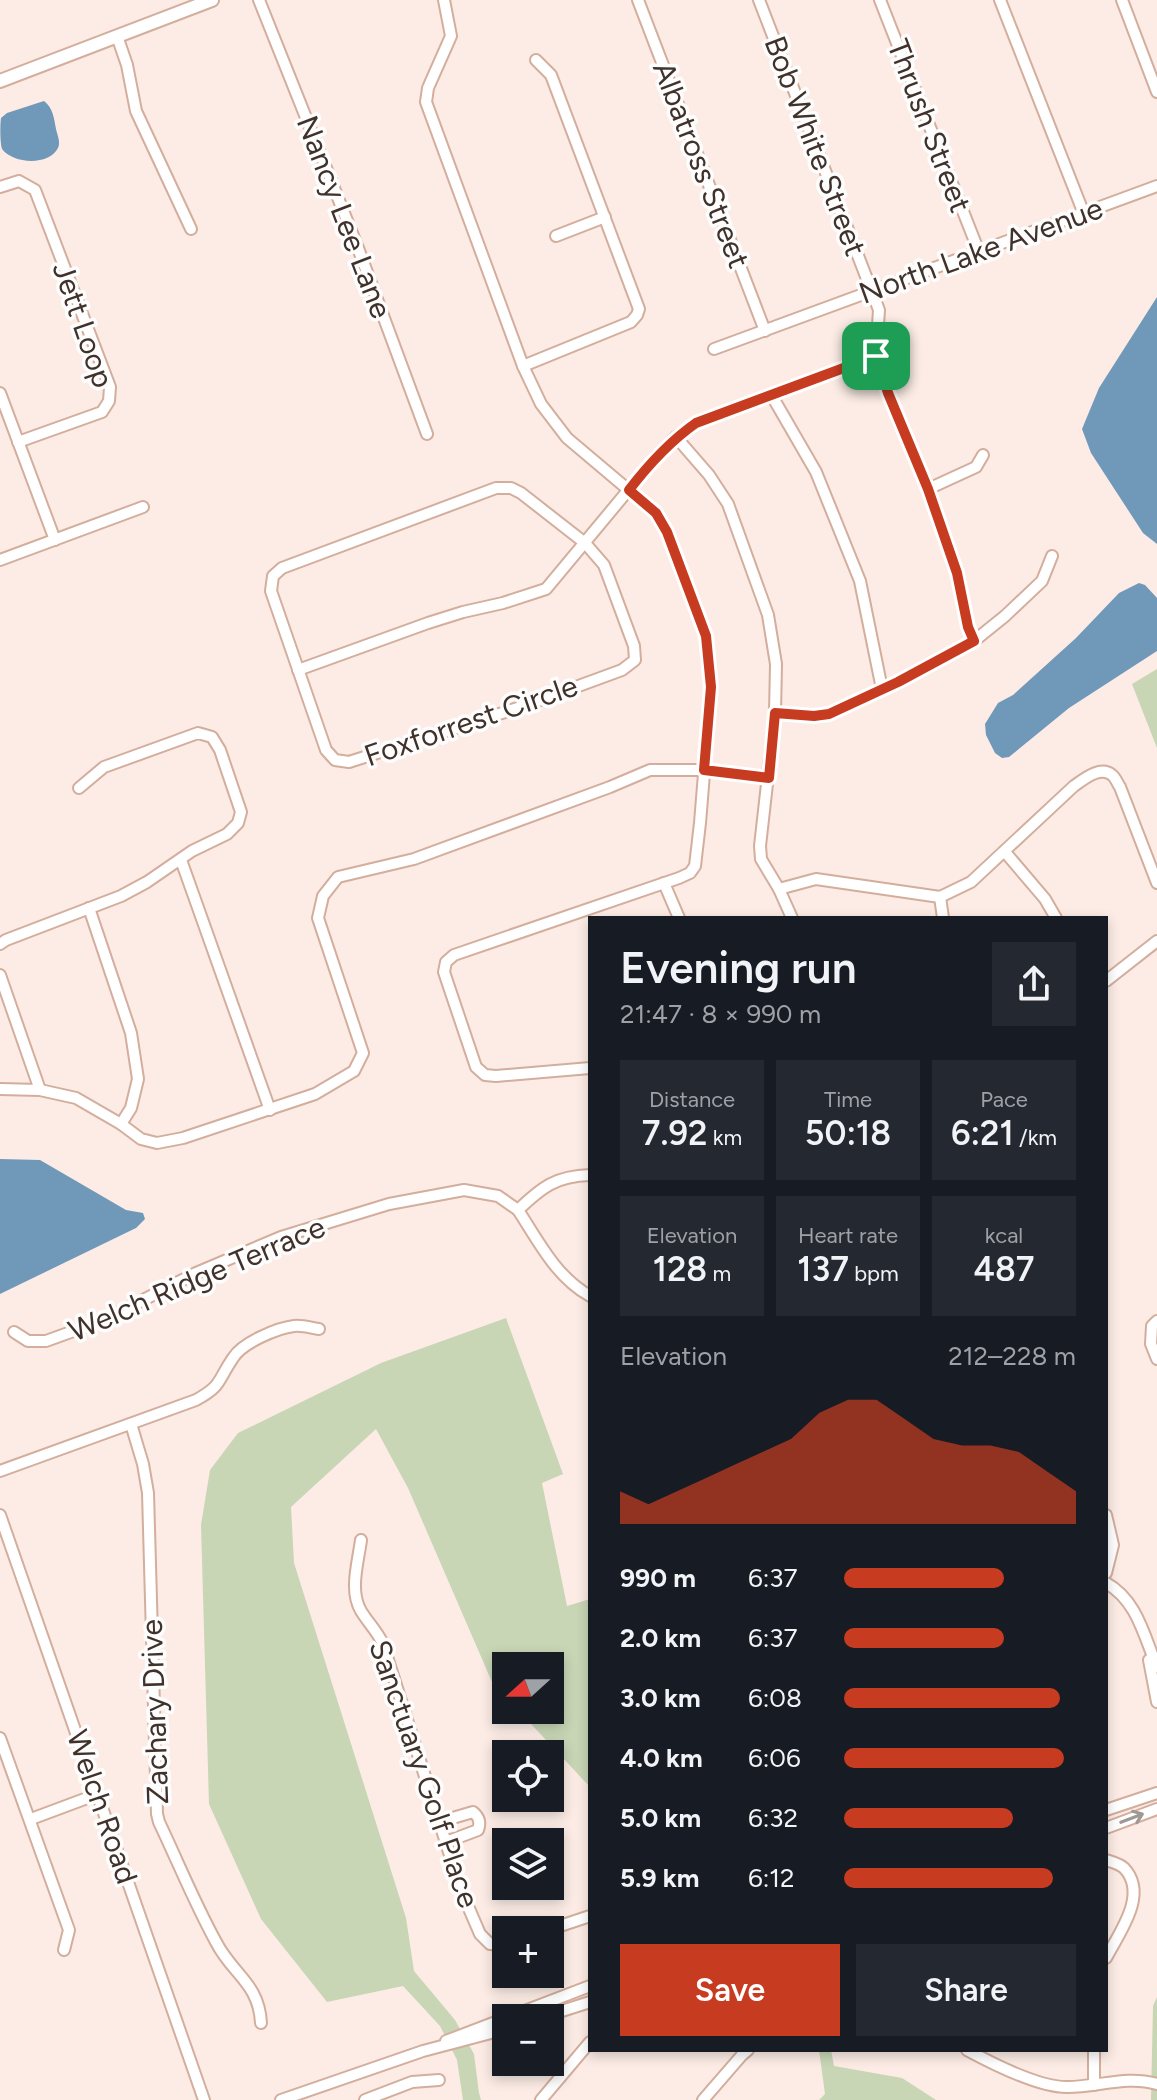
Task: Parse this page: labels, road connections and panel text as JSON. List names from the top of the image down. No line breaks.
{"streets":{"street":["Thrush Street","Bob White Street","Albatross Street","Nancy Lee Lane","North Lake Avenue","Jett Loop","Foxforrest Circle","Welch Ridge Terrace","Zachary Drive","Sanctuary Golf Place","Welch Road"]},"crossings":[["Thrush Street","North Lake Avenue"],["Bob White Street","North Lake Avenue"],["Albatross Street","North Lake Avenue"]],"north":"left","page":{"heading":["Evening run","21:47 · 8 × 990 m"],"stats":[["Distance","7.92 km"],["Time","50:18"],["Pace","6:21 /km"],["Elevation","128 m"],["Heart rate","137 bpm"],["kcal","487"]],"chart":["Elevation","212–228 m"],"list":[{"name":"990 m","note":"6:37"},{"name":"2.0 km","note":"6:37"},{"name":"3.0 km","note":"6:08"},{"name":"4.0 km","note":"6:06"},{"name":"5.0 km","note":"6:32"},{"name":"5.9 km","note":"6:12"}],"map_buttons":["+","−"],"buttons":["Save","Share"]}}
